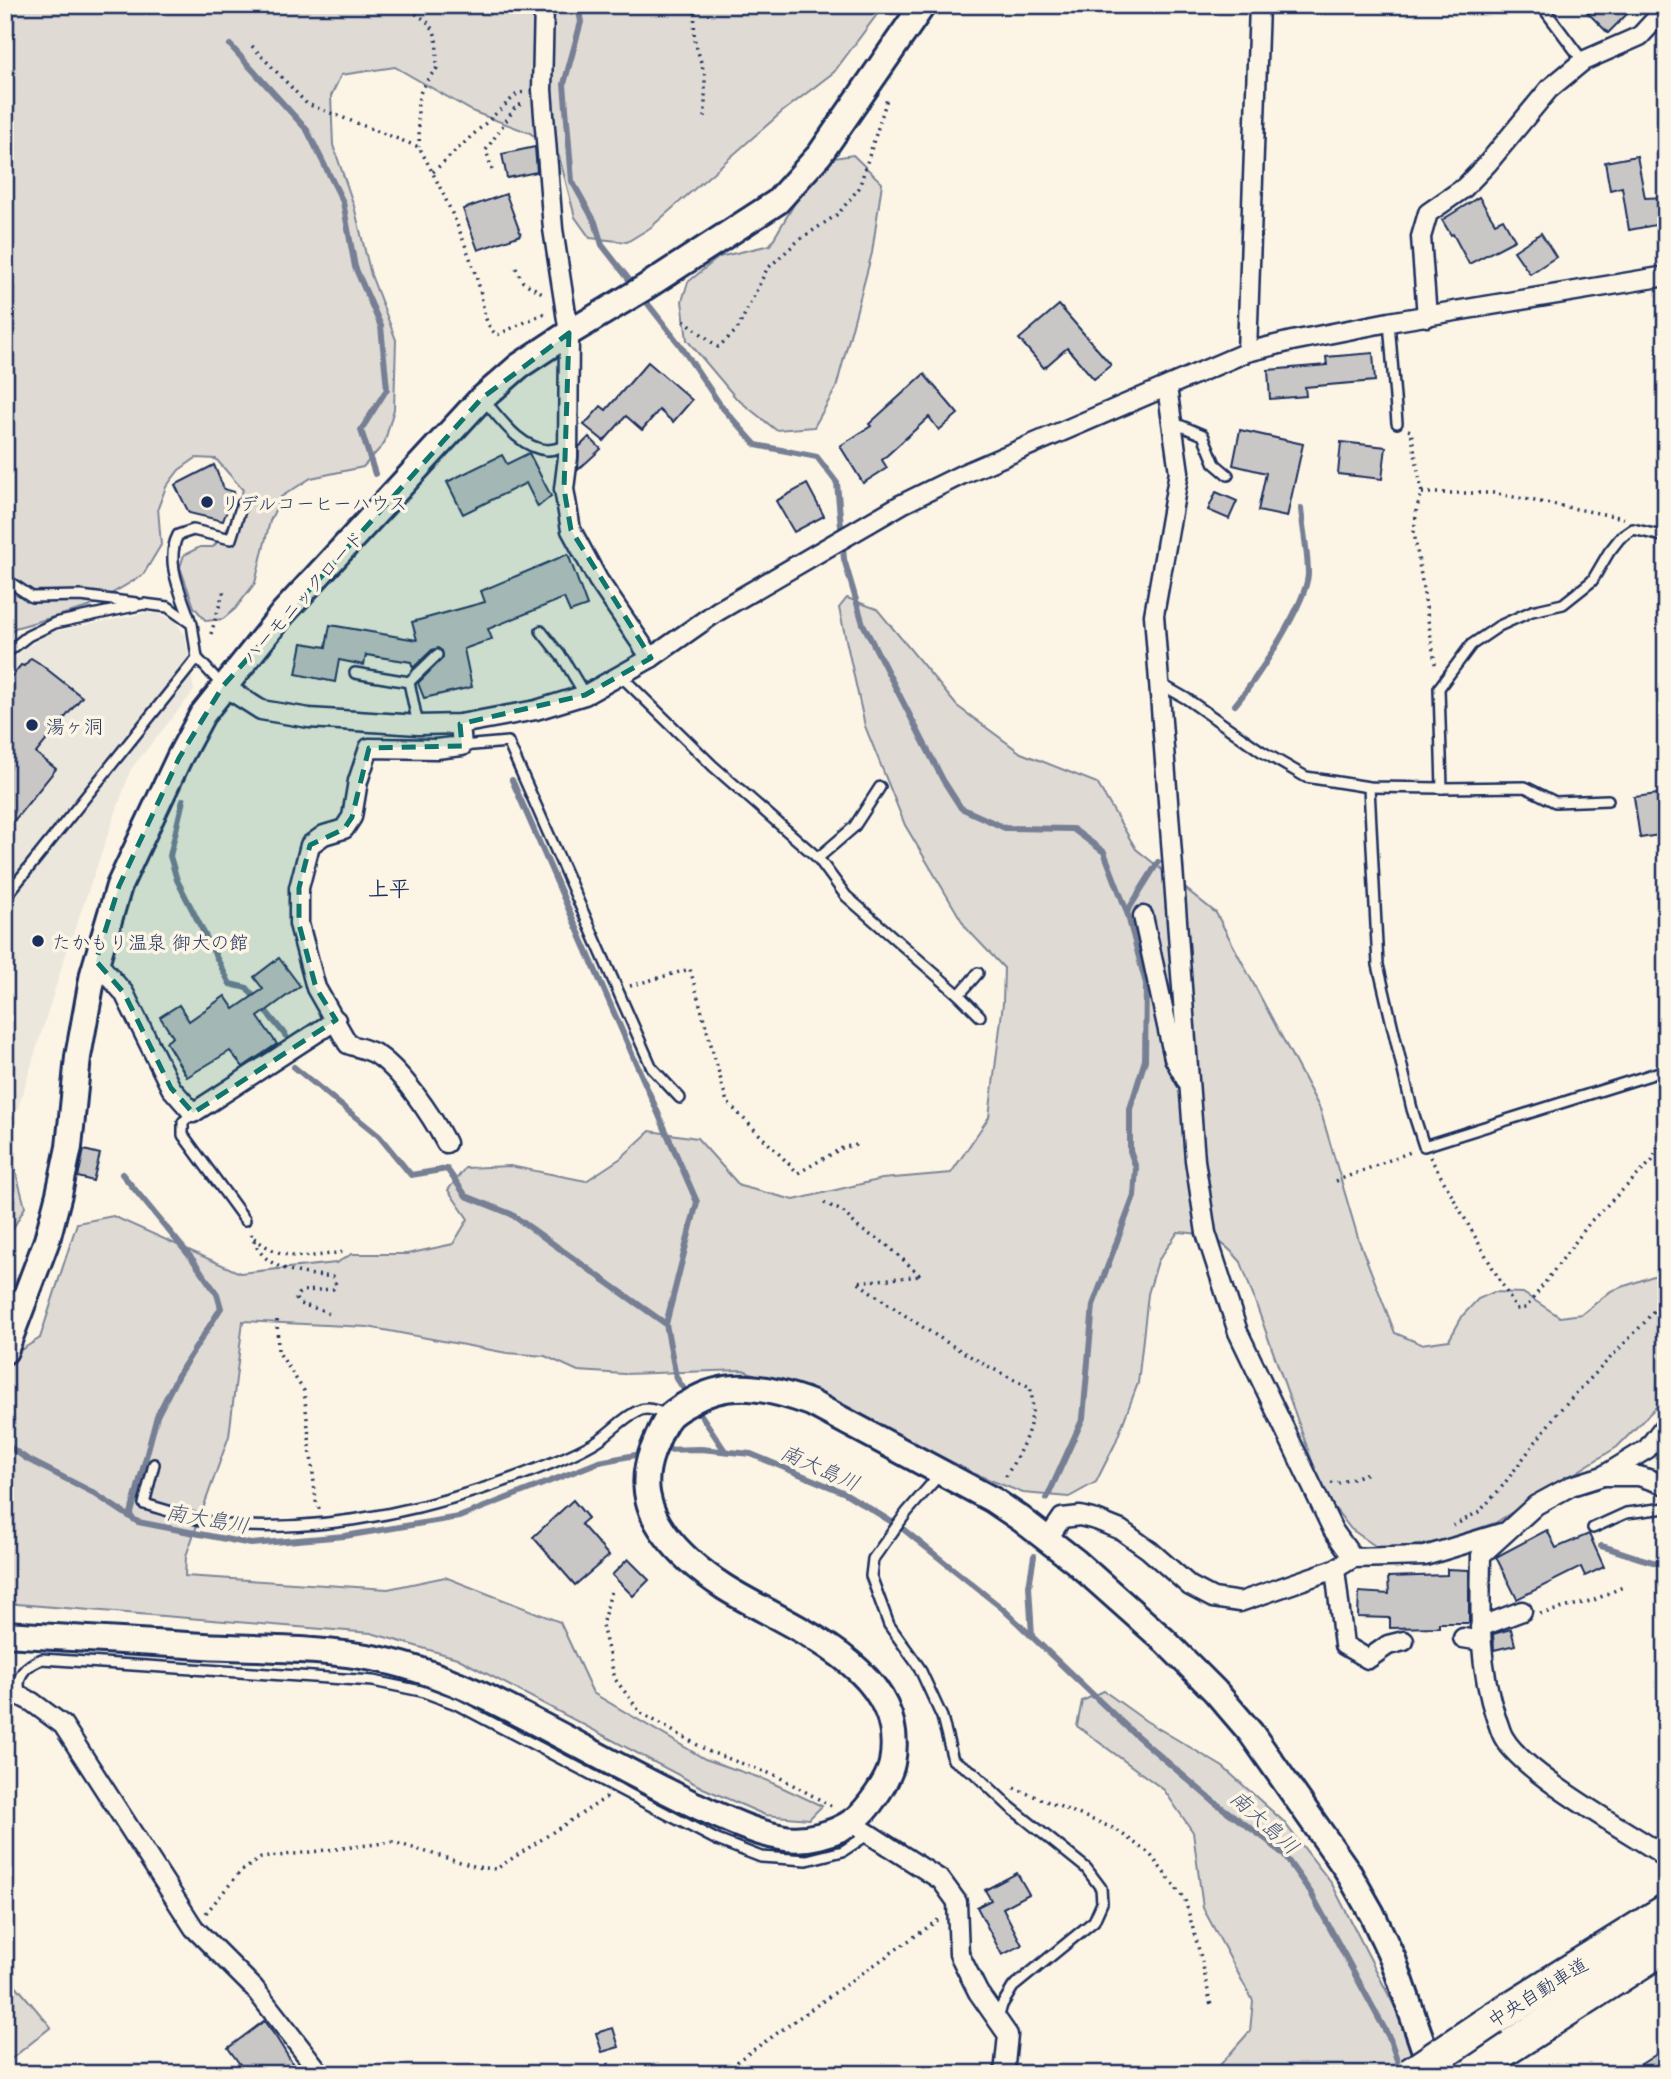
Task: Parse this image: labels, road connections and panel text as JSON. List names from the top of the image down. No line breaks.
{"streets":{"highway":["中央自動車道"],"street":["ハーモニックロード"]},"districts":["上平"],"water":["南大島川"],"places":["リデルコーヒーハウス","湯ヶ洞","たかもり温泉 御大の館"]}
